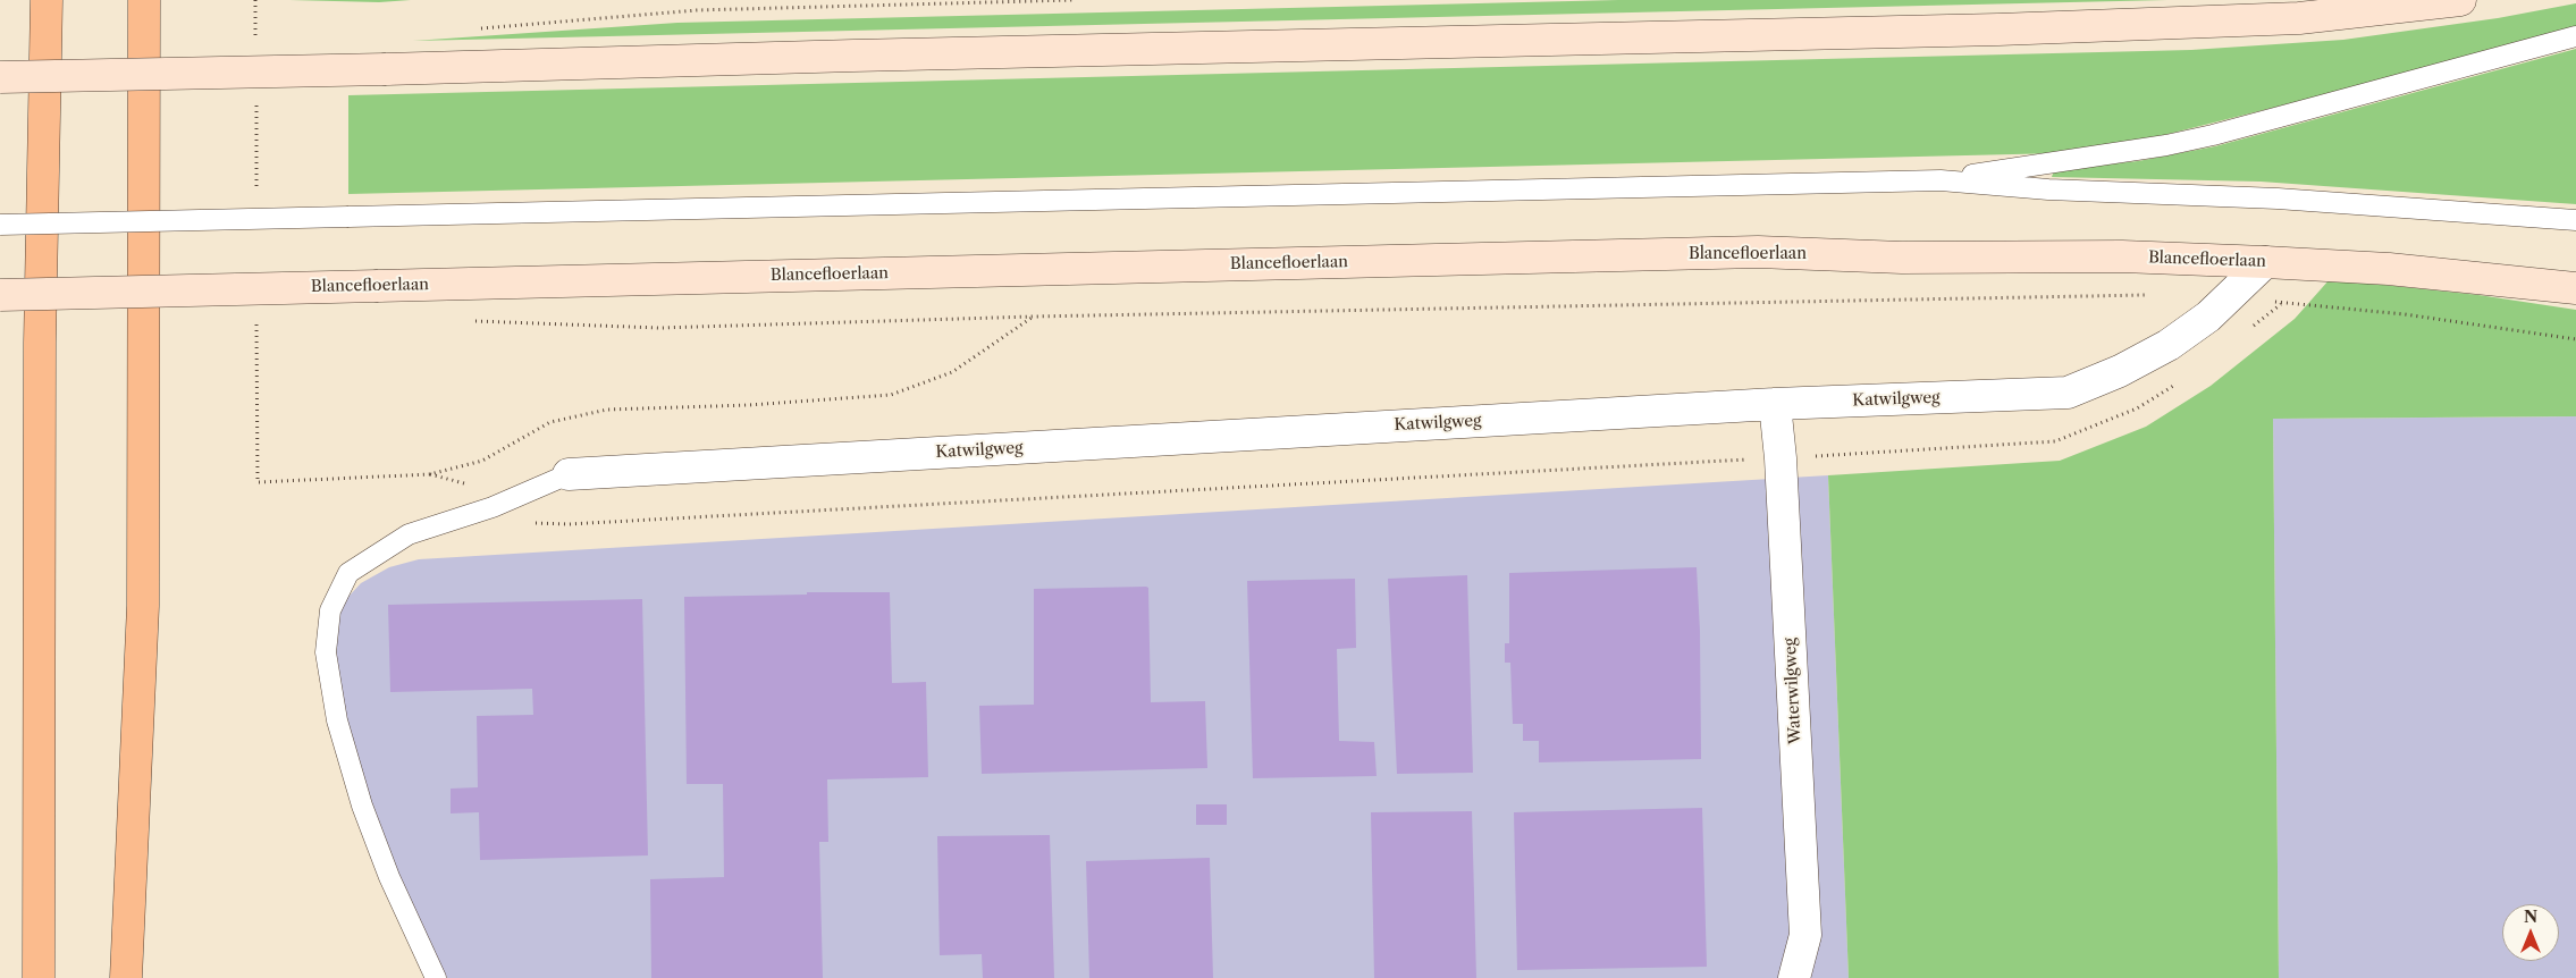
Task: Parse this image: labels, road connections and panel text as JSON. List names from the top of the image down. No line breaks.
{"streets":{"main road":["Blancefloerlaan"],"street":["Katwilgweg","Waterwilgweg"]},"crossings":[["Blancefloerlaan","Katwilgweg"],["Katwilgweg","Waterwilgweg"]],"north":"top"}
